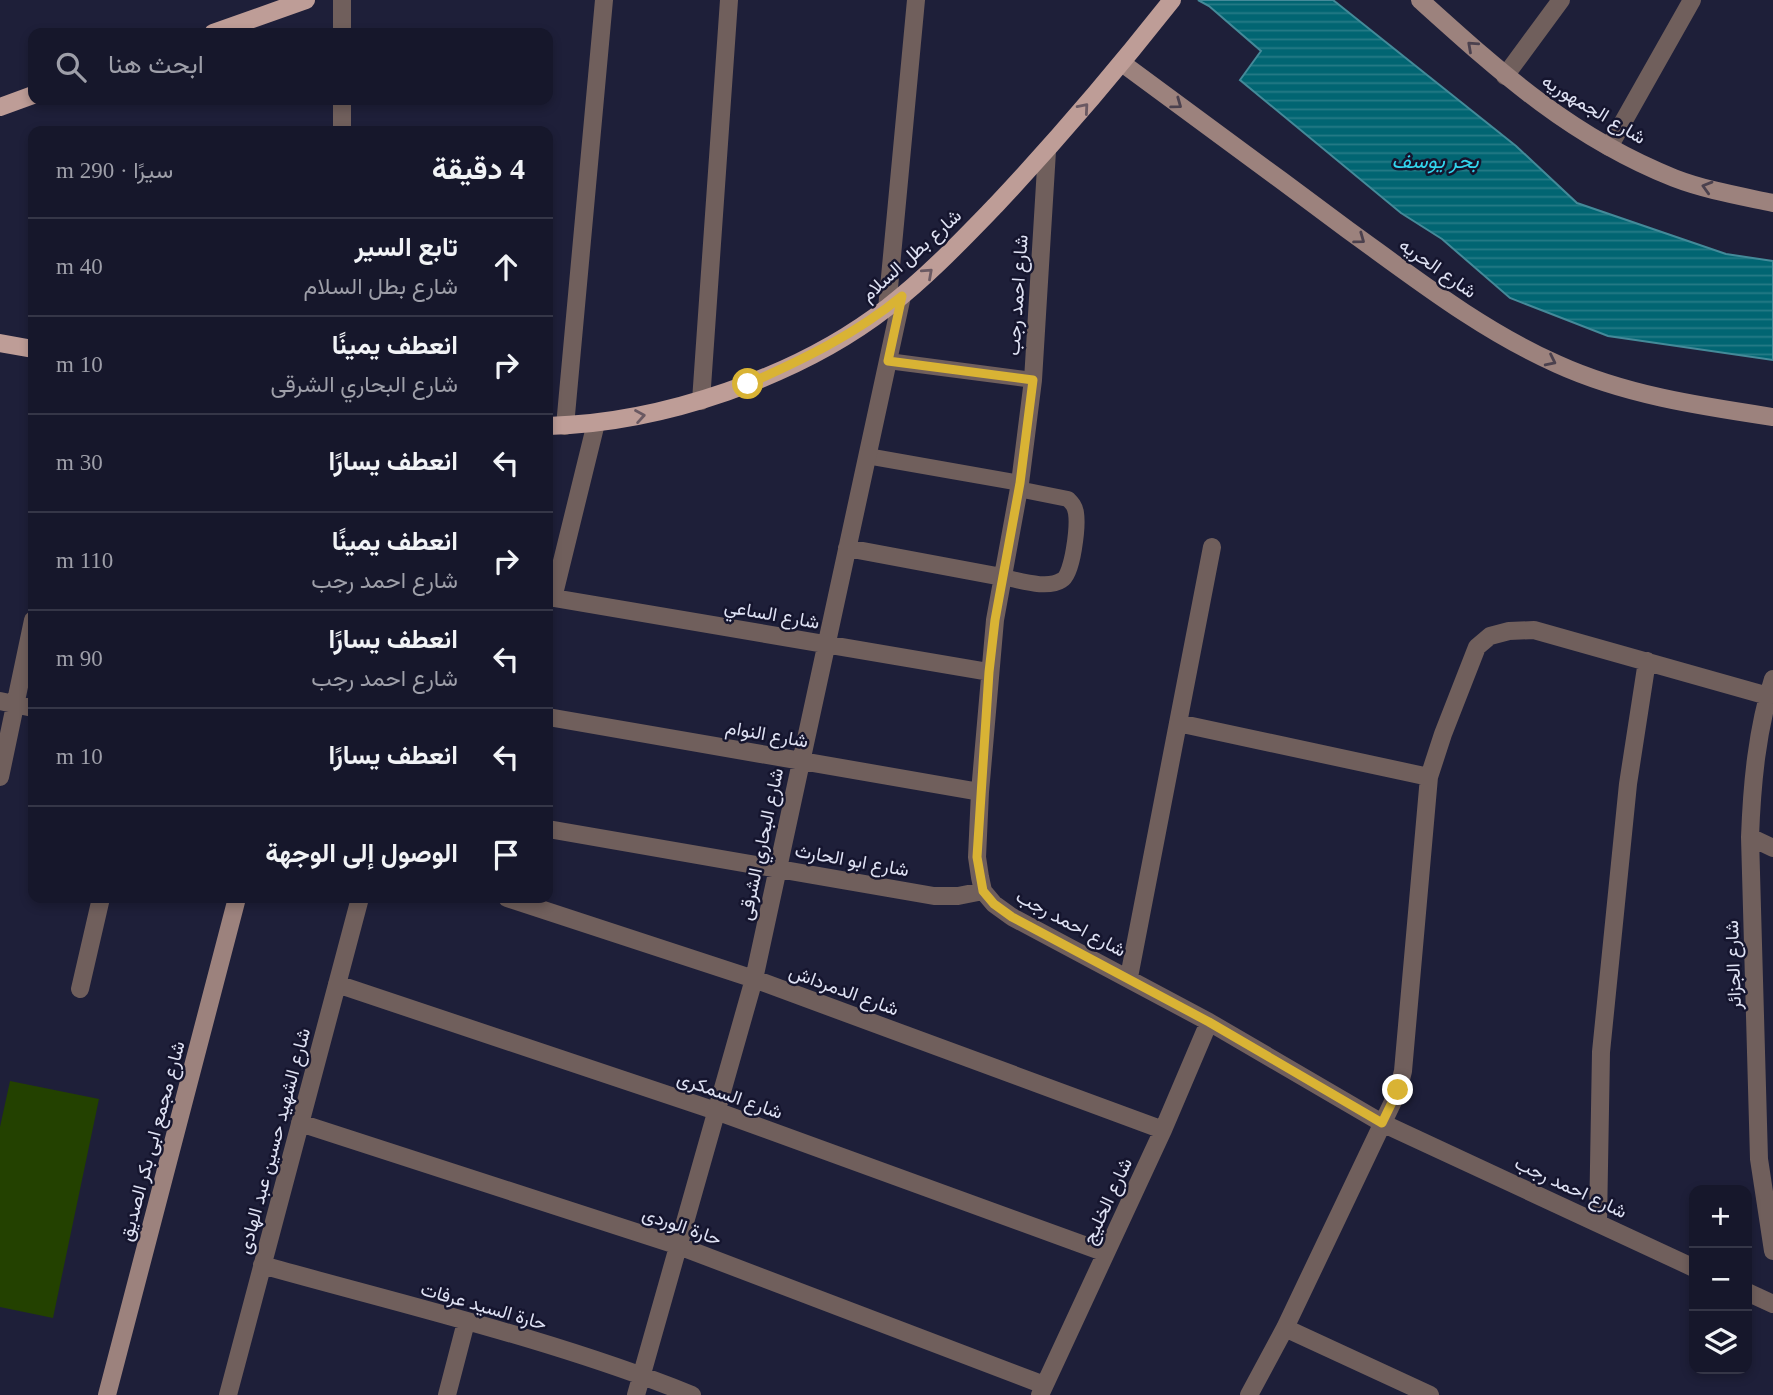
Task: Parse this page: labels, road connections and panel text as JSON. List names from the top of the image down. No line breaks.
{"streets":{"main road":["شارع بطل السلام"],"street":["شارع الجمهوريه","شارع الحريه","شارع احمد رجب","شارع الساعي","شارع النوام","شارع البحاري الشرقى","شارع ابو الحارث","شارع الجزائر","شارع الدمرداش","شارع السمكرى","شارع مجمع ابى بكر الصديق","شارع الشهيد حسين عبد الهادى","شارع الخليج","حارة الوردى","حارة السيد عرفات"]},"crossings":[["شارع بطل السلام","شارع الحريه"],["شارع بطل السلام","شارع احمد رجب"],["شارع بطل السلام","شارع البحاري الشرقى"],["شارع احمد رجب","شارع الساعي"],["شارع احمد رجب","شارع النوام"],["شارع احمد رجب","شارع ابو الحارث"],["شارع احمد رجب","شارع الخليج"],["شارع الساعي","شارع البحاري الشرقى"],["شارع النوام","شارع البحاري الشرقى"],["شارع البحاري الشرقى","شارع ابو الحارث"],["شارع البحاري الشرقى","شارع الدمرداش"],["شارع البحاري الشرقى","شارع السمكرى"],["شارع البحاري الشرقى","حارة الوردى"],["شارع البحاري الشرقى","حارة السيد عرفات"],["شارع الدمرداش","شارع الخليج"],["شارع السمكرى","شارع الشهيد حسين عبد الهادى"],["شارع السمكرى","شارع الخليج"],["شارع الشهيد حسين عبد الهادى","حارة الوردى"],["شارع الشهيد حسين عبد الهادى","حارة السيد عرفات"],["شارع الخليج","حارة الوردى"]],"one_way":["شارع الجمهوريه","شارع بطل السلام","شارع الحريه"],"water":["بحر يوسف"],"page":{"search":"ابحث هنا","heading":["4 دقيقة","سيرًا · 290 m"],"list":[["تابع السير","شارع بطل السلام","40 m"],["انعطف يمينًا","شارع البحاري الشرقى","10 m"],["انعطف يسارًا","30 m"],["انعطف يمينًا","شارع احمد رجب","110 m"],["انعطف يسارًا","شارع احمد رجب","90 m"],["انعطف يسارًا","10 m"],"الوصول إلى الوجهة"],"map_buttons":["+","−"]}}
